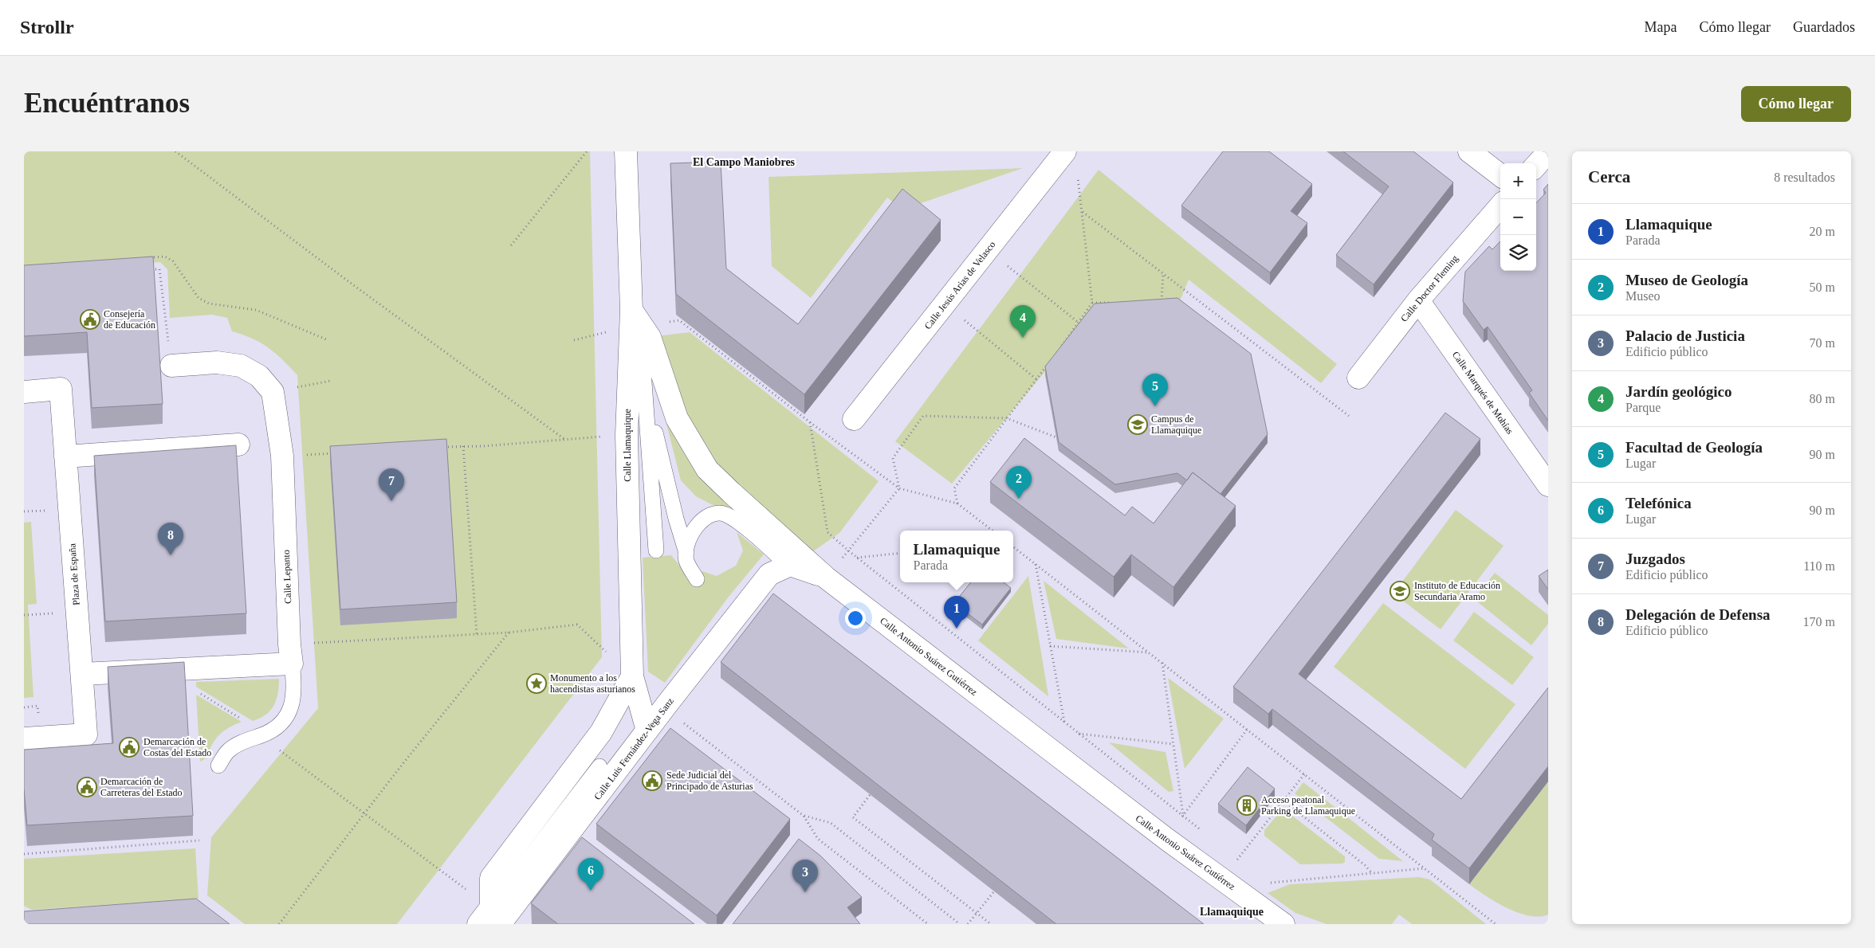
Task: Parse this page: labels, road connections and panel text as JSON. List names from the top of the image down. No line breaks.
{"streets":{"street":["Calle Jesús Arias de Velasco","Calle Doctor Fleming","Calle Marqués de Mohías","Calle Llamaquique","Plaza de España","Calle Lepanto","Calle Antonio Suárez Gutiérrez","Calle Luis Fernández-Vega Sanz"]},"crossings":[["Calle Doctor Fleming","Calle Marqués de Mohías"],["Calle Llamaquique","Calle Antonio Suárez Gutiérrez"],["Calle Llamaquique","Calle Luis Fernández-Vega Sanz"]],"districts":["El Campo Maniobres","Llamaquique"],"places":{"public building":["Consejería de Educación","Demarcación de Costas del Estado","Sede Judicial del Principado de Asturias","Demarcación de Carreteras del Estado"],"school or university":["Campus de Llamaquique","Instituto de Educación Secundaria Aramo"],"place":["Monumento a los hacendistas asturianos"],"building":["Acceso peatonal Parking de Llamaquique"]},"page":{"header":"Strollr","nav":["Mapa","Cómo llegar","Guardados"],"buttons":"Cómo llegar","title":"Encuéntranos","heading":["Cerca","8 resultados"],"map_buttons":["+","−"],"list":[{"mark":"1","name":"Llamaquique","note":"Parada","value":"20 m"},{"mark":"2","name":"Museo de Geología","note":"Museo","value":"50 m"},{"mark":"3","name":"Palacio de Justicia","note":"Edificio público","value":"70 m"},{"mark":"4","name":"Jardín geológico","note":"Parque","value":"80 m"},{"mark":"5","name":"Facultad de Geología","note":"Lugar","value":"90 m"},{"mark":"6","name":"Telefónica","note":"Lugar","value":"90 m"},{"mark":"7","name":"Juzgados","note":"Edificio público","value":"110 m"},{"mark":"8","name":"Delegación de Defensa","note":"Edificio público","value":"170 m"}],"pins":["4","5","2","7","8","1","6","3"],"popup":["Llamaquique","Parada"]}}
